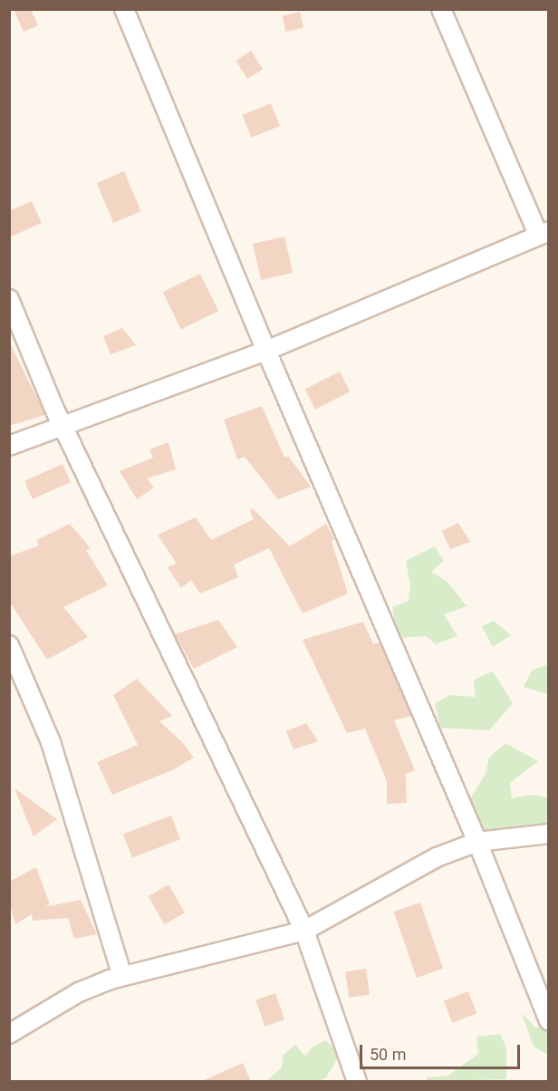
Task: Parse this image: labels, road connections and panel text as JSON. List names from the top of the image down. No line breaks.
{"scale_bar":"50 m"}
